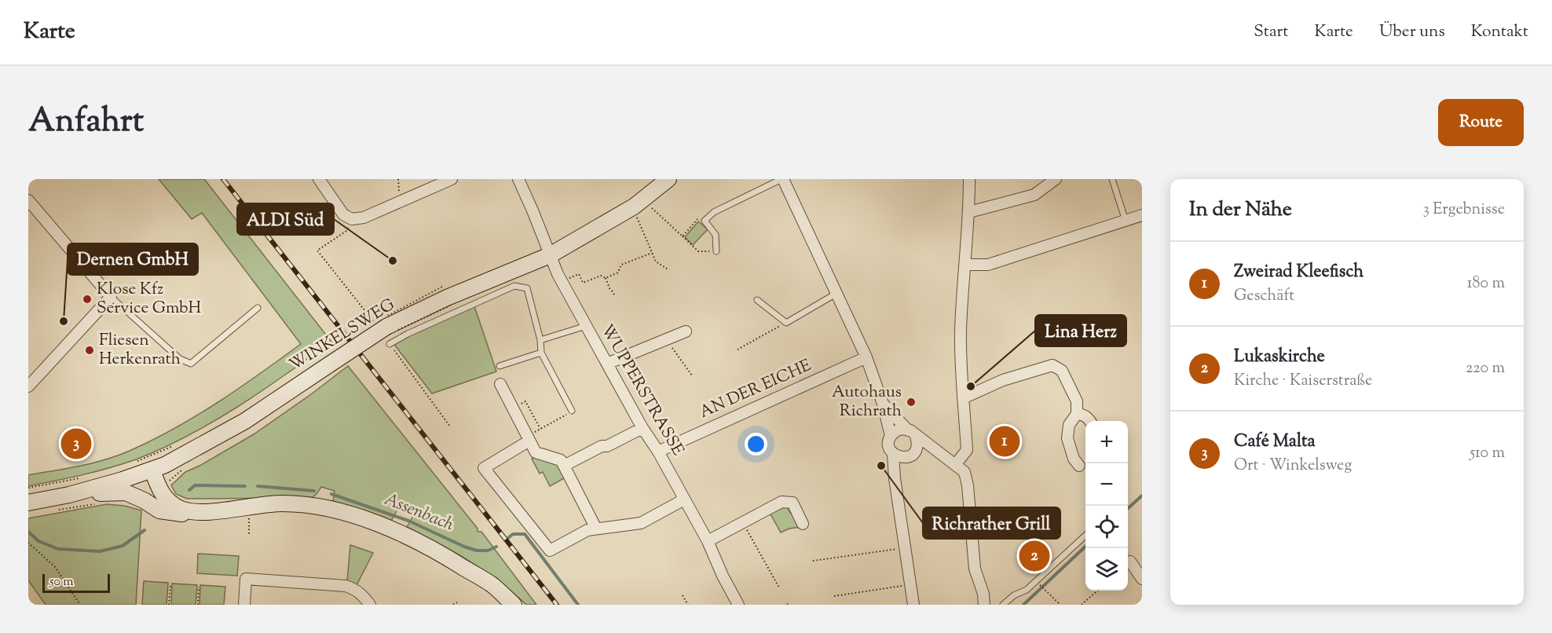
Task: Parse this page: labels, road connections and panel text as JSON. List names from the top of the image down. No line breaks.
{"streets":{"main road":["WINKELSWEG"],"street":["AN DER EICHE","WUPPERSTRASSE"]},"crossings":[["WINKELSWEG","WUPPERSTRASSE"],["AN DER EICHE","WUPPERSTRASSE"]],"water":["Assenbach"],"places":["ALDI Süd","Klose Kfz Service GmbH","Dernen GmbH","Fliesen Herkenrath","Lina Herz","Autohaus Richrath","Richrather Grill"],"scale_bar":"50 m","page":{"header":"Karte","nav":["Start","Karte","Über uns","Kontakt"],"title":"Anfahrt","buttons":"Route","heading":["In der Nähe","3 Ergebnisse"],"list":[{"mark":"1","name":"Zweirad Kleefisch","note":"Geschäft","value":"180 m"},{"mark":"2","name":"Lukaskirche","note":"Kirche · Kaiserstraße","value":"220 m"},{"mark":"3","name":"Café Malta","note":"Ort · Winkelsweg","value":"510 m"}],"map_buttons":["+","−"],"pins":["1","3","2"],"scale":"50 m"}}
